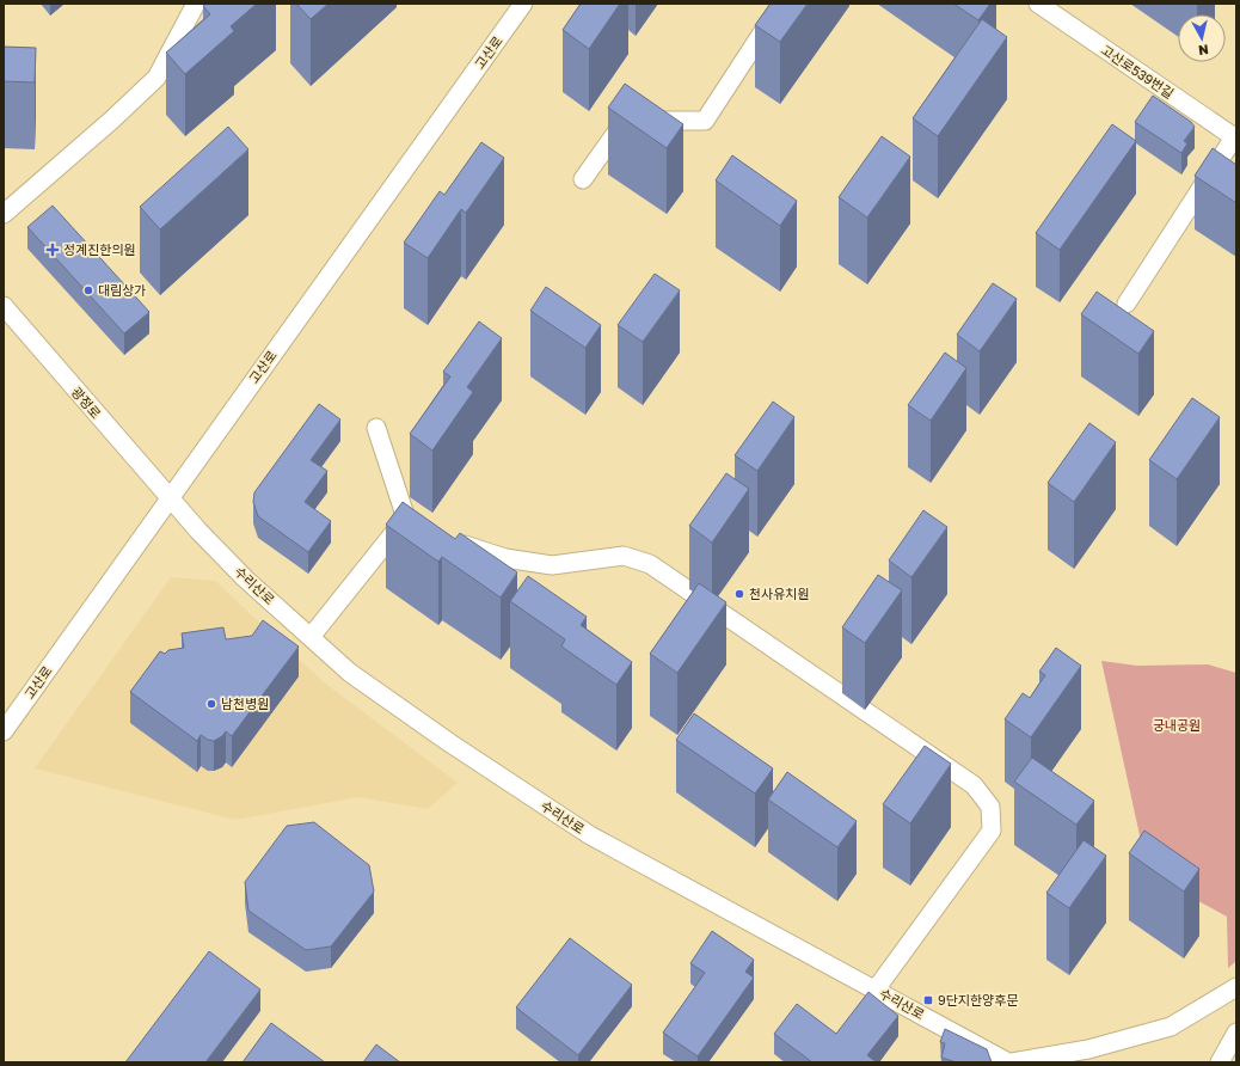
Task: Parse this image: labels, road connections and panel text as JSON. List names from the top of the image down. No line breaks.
{"streets":{"street":["고산로","고산로539번길","광정로","수리산로"]},"crossings":[["고산로","광정로"],["고산로","수리산로"],["광정로","수리산로"]],"parks":["궁내공원"],"places":{"health":["정계진한의원"],"other":["대림상가","천사유치원","남천병원"],"transit":["9단지한양후문"]},"north":"bottom"}
